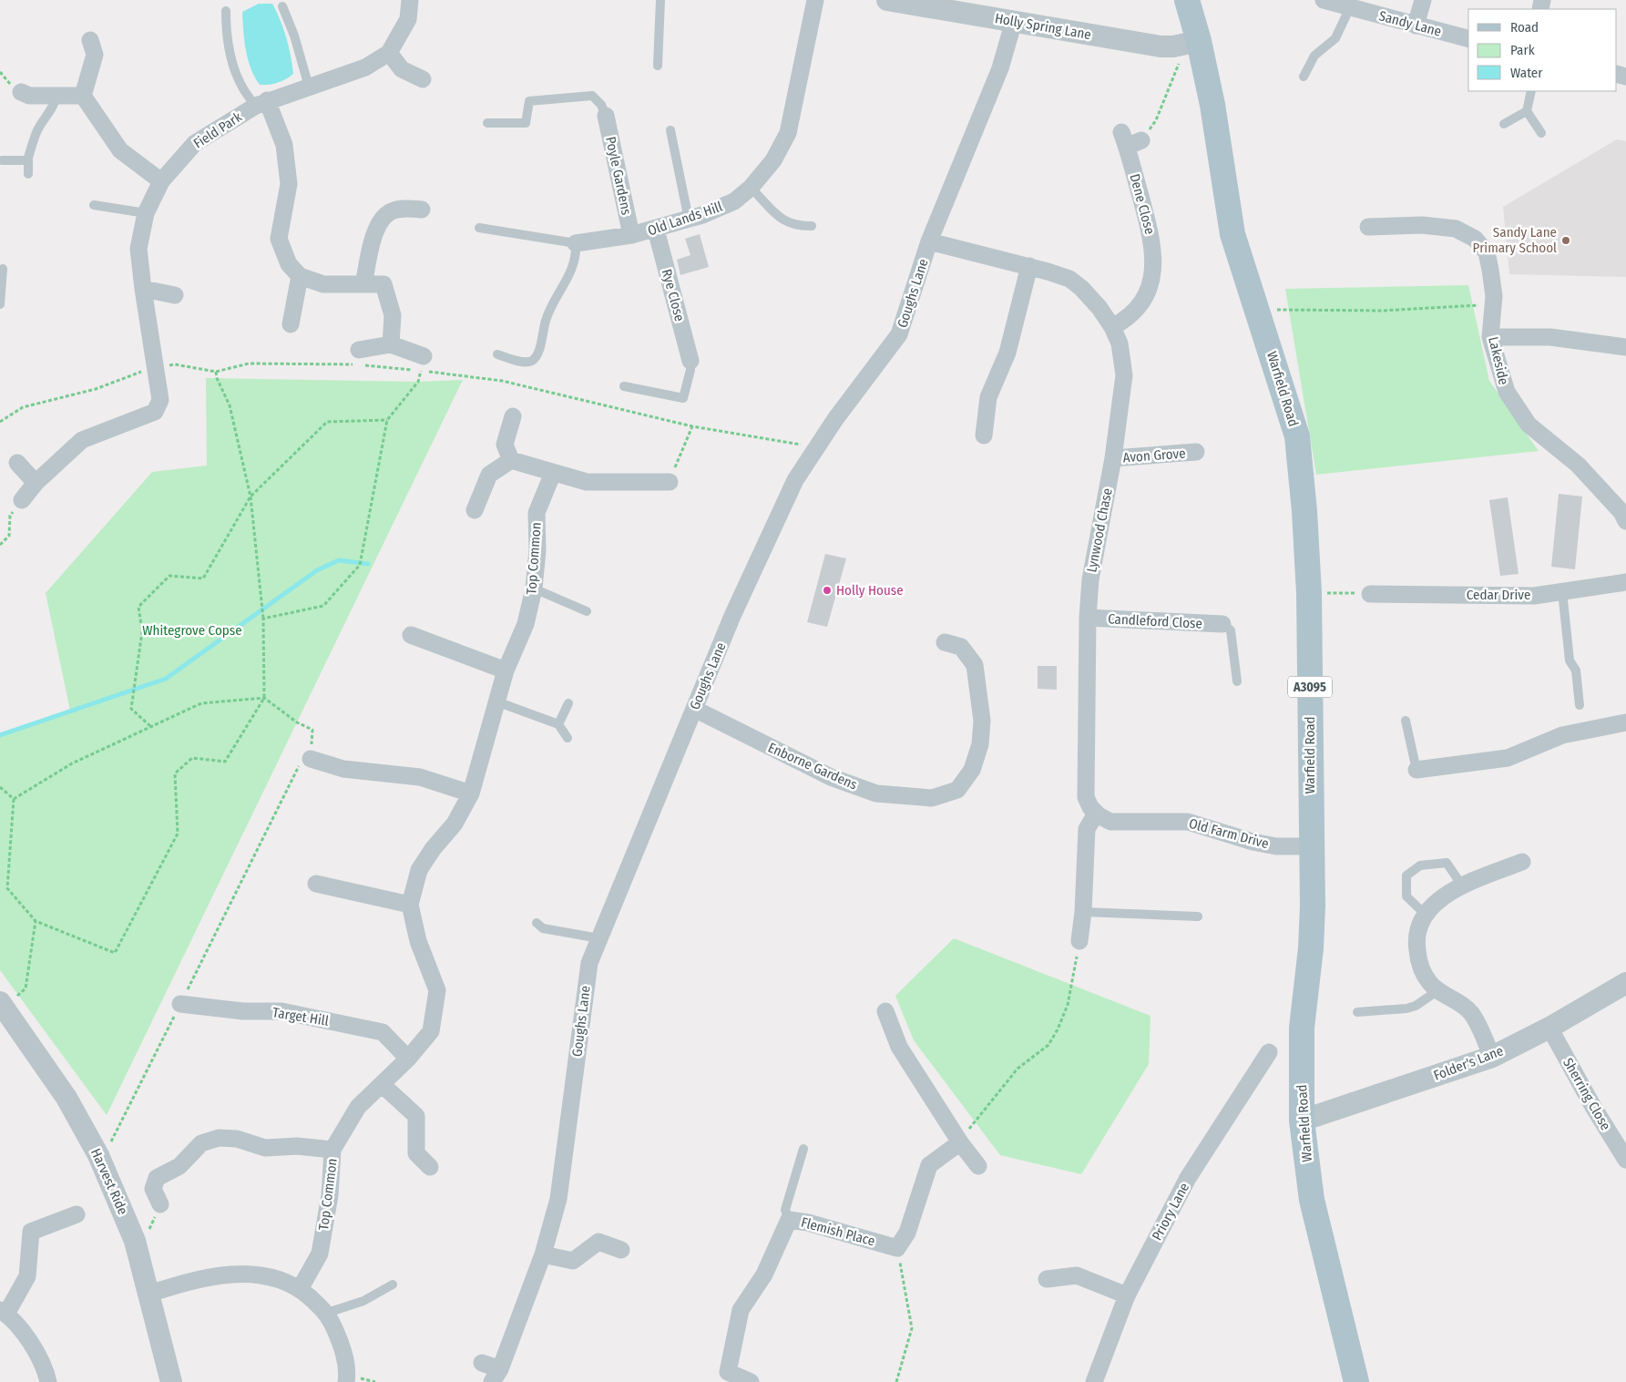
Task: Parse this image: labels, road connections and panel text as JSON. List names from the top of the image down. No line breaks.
{"streets":{"main road":["Warfield Road","A3095"],"street":["Sandy Lane","Holly Spring Lane","Field Park","Poyle Gardens","Dene Close","Old Lands Hill","Goughs Lane","Rye Close","Lakeside","Avon Grove","Lynwood Chase","Top Common","Cedar Drive","Candleford Close","Enborne Gardens","Old Farm Drive","Target Hill","Folder's Lane","Sherring Close","Harvest Ride","Priory Lane","Flemish Place"]},"crossings":[["Holly Spring Lane","Goughs Lane"],["Holly Spring Lane","Warfield Road"],["Poyle Gardens","Old Lands Hill"],["Dene Close","Lynwood Chase"],["Old Lands Hill","Rye Close"],["Goughs Lane","Lynwood Chase"],["Goughs Lane","Enborne Gardens"],["Warfield Road","Old Farm Drive"],["Warfield Road","Folder's Lane"],["Avon Grove","Lynwood Chase"],["Lynwood Chase","Candleford Close"],["Lynwood Chase","Old Farm Drive"],["Top Common","Target Hill"],["Folder's Lane","Sherring Close"]],"parks":["Whitegrove Copse"],"places":["Sandy Lane Primary School","Holly House"],"legend":["Road","Park","Water"]}
